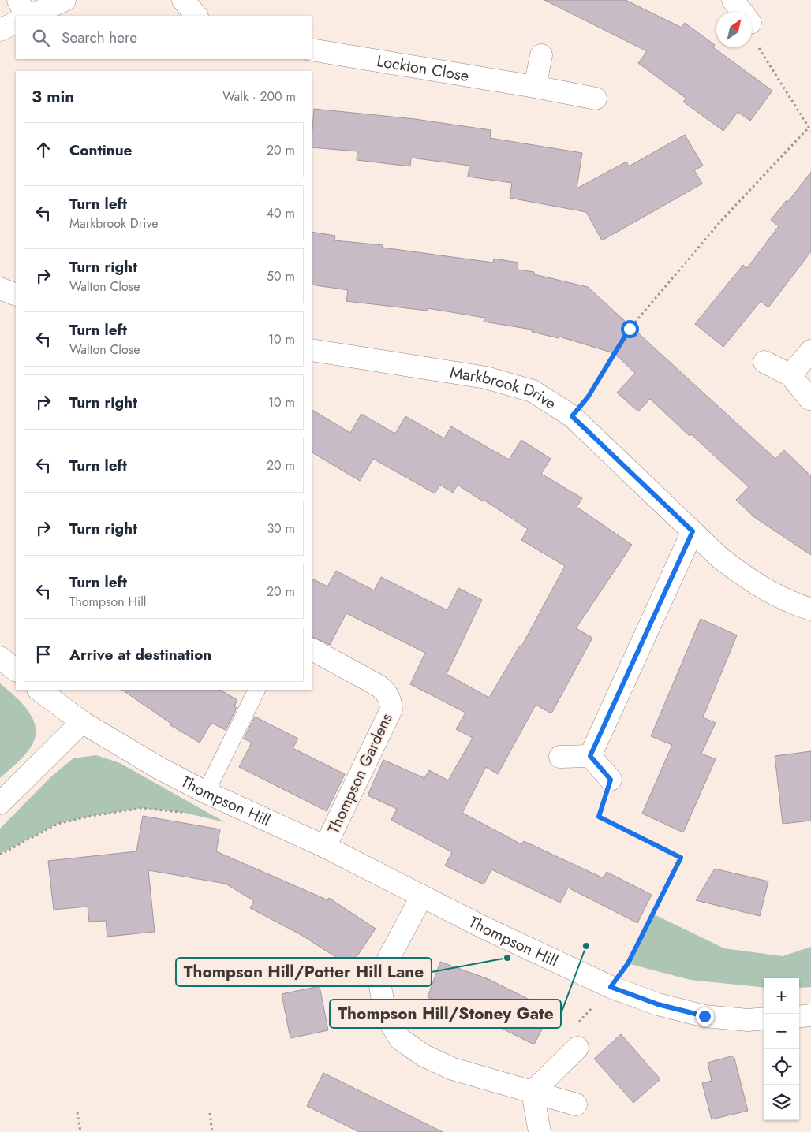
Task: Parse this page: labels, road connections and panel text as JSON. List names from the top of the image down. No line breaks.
{"streets":{"street":["Lockton Close","Markbrook Drive","Thompson Gardens","Thompson Hill"]},"crossings":[["Thompson Gardens","Thompson Hill"]],"places":["Thompson Hill/Stoney Gate","Thompson Hill/Potter Hill Lane"],"north":"top right","page":{"search":"Search here","heading":["3 min","Walk · 200 m"],"list":[["Continue","20 m"],["Turn left","Markbrook Drive","40 m"],["Turn right","Walton Close","50 m"],["Turn left","Walton Close","10 m"],["Turn right","10 m"],["Turn left","20 m"],["Turn right","30 m"],["Turn left","Thompson Hill","20 m"],"Arrive at destination"],"map_buttons":["+","−"]}}
